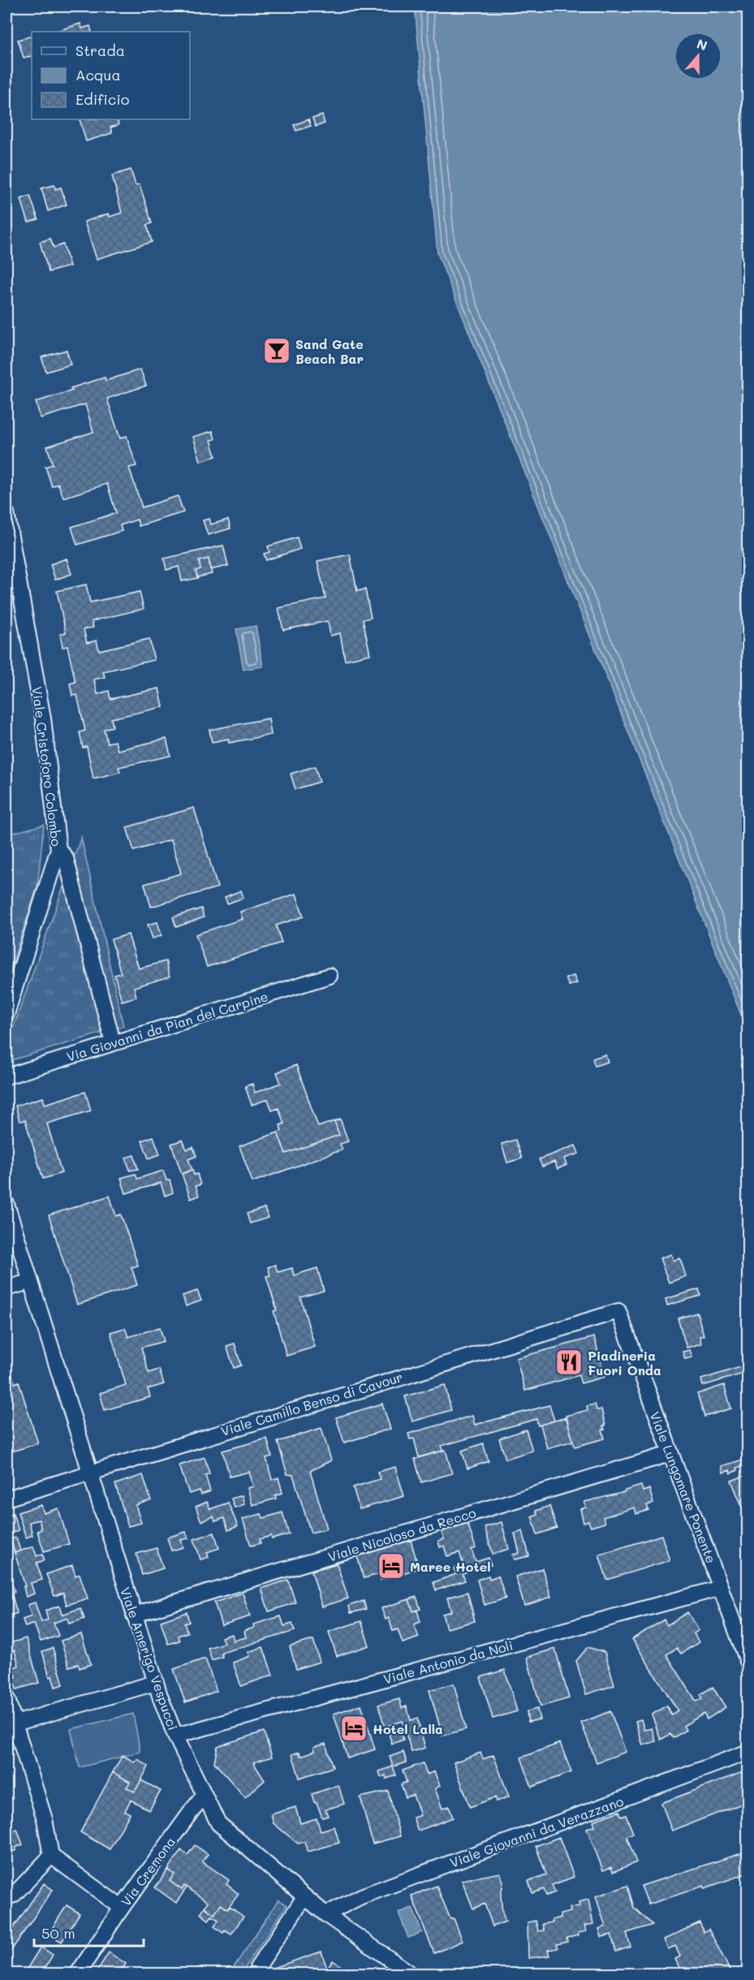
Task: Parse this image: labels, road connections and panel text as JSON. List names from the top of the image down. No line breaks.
{"streets":{"street":["Viale Cristoforo Colombo","Via Giovanni da Pian del Carpine","Viale Camillo Benso di Cavour","Viale Lungomare Ponente","Viale Nicoloso da Recco","Viale Amerigo Vespucci","Viale Antonio da Noli","Viale Giovanni da Verazzano","Via Cremona"]},"crossings":[["Viale Camillo Benso di Cavour","Viale Lungomare Ponente"],["Viale Camillo Benso di Cavour","Viale Amerigo Vespucci"],["Viale Lungomare Ponente","Viale Nicoloso da Recco"],["Viale Lungomare Ponente","Viale Antonio da Noli"],["Viale Nicoloso da Recco","Viale Amerigo Vespucci"],["Viale Amerigo Vespucci","Viale Antonio da Noli"],["Viale Amerigo Vespucci","Viale Giovanni da Verazzano"],["Viale Amerigo Vespucci","Via Cremona"]],"places":{"bar":["Sand Gate Beach Bar"],"restaurant":["Piadineria Fuori Onda"],"hotel":["Maree Hotel","Hotel Lalla"]},"legend":["Strada","Acqua","Edificio"],"scale_bar":"50 m","north":"top"}
